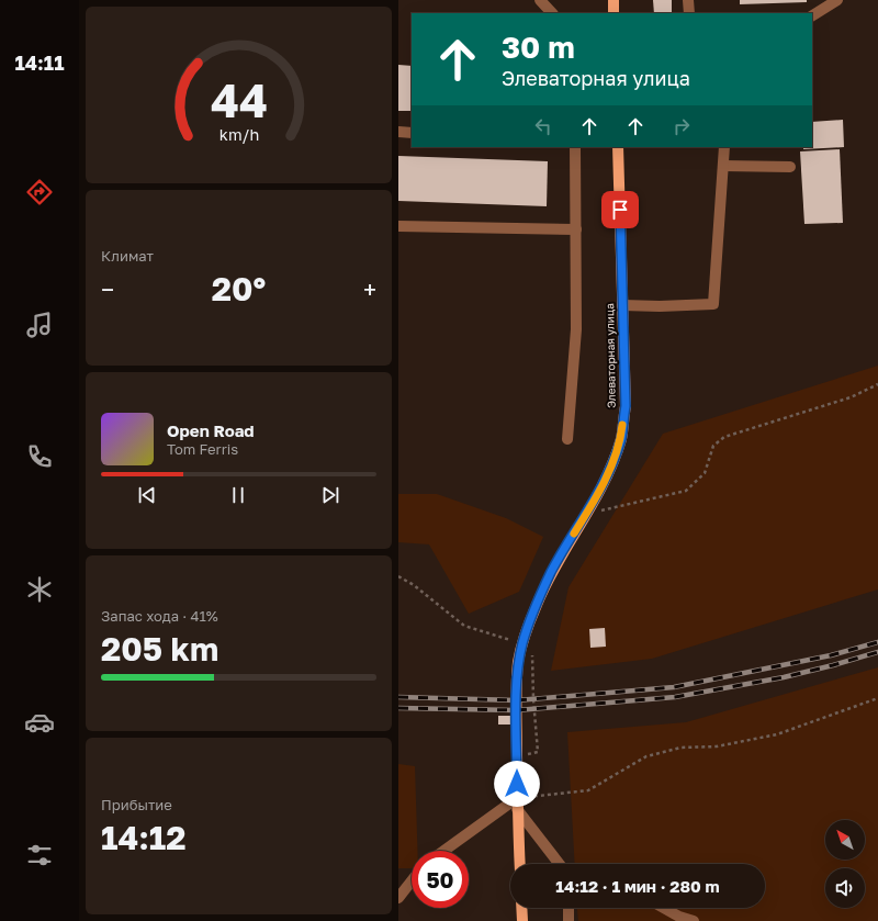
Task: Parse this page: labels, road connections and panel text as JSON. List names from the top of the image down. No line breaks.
{"streets":{"main road":["Элеваторная улица"]},"north":"top left","page":{"tabs":"14:11","turn":["30 m","Элеваторная улица"],"tile":["Климат",["Запас хода · 41%","205 km"],["Прибытие","14:12"]],"heat":["−","20°","+"],"song":["Open Road","Tom Ferris"],"limit":"50","trip":"14:12 · 1 мин · 280 m","gauge":["44","km/h"]}}
